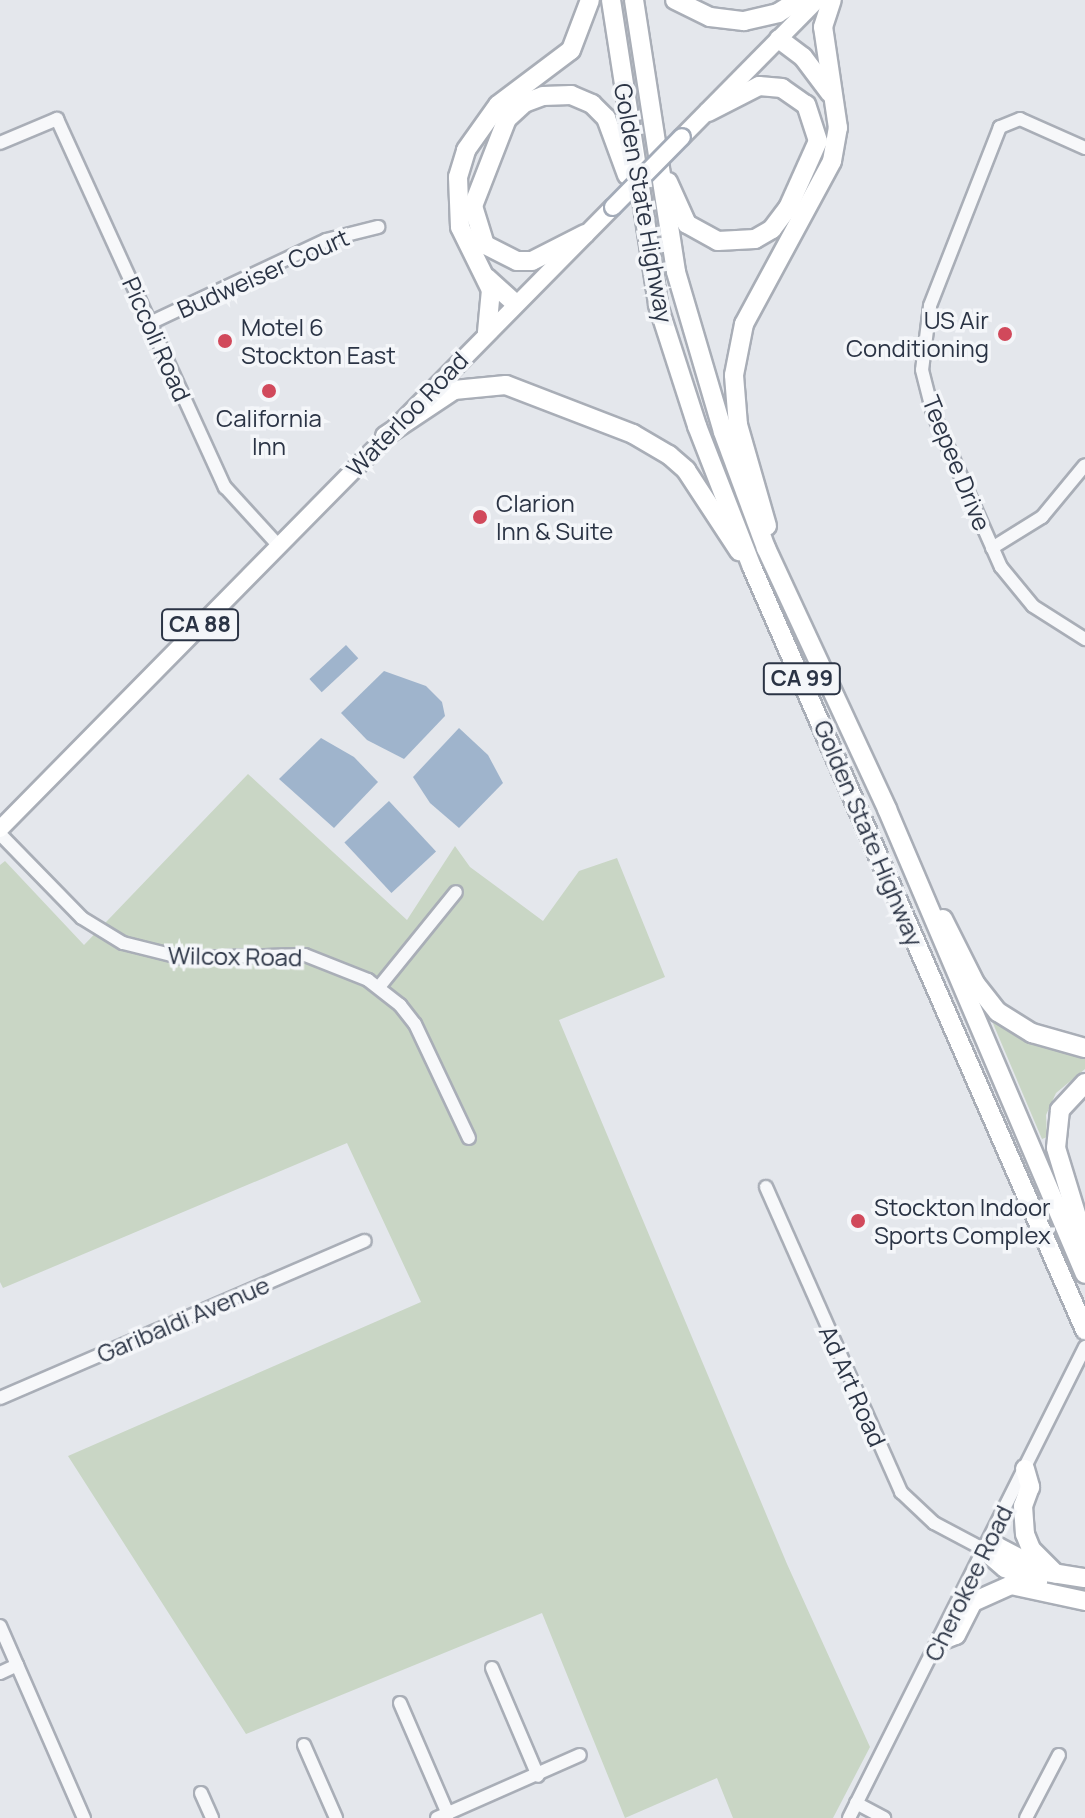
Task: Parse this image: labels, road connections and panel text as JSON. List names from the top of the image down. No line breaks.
{"streets":{"highway":["Golden State Highway","CA 99"],"main road":["Waterloo Road","CA 88"],"street":["Budweiser Court","Piccoli Road","Teepee Drive","Wilcox Road","Garibaldi Avenue","Ad Art Road","Cherokee Road"]},"crossings":[["Budweiser Court","Piccoli Road"],["Piccoli Road","Waterloo Road"],["Waterloo Road","Wilcox Road"],["Ad Art Road","Cherokee Road"]],"places":["US Air Conditioning","Motel 6 Stockton East","California Inn","Clarion Inn & Suite","Stockton Indoor Sports Complex"]}
